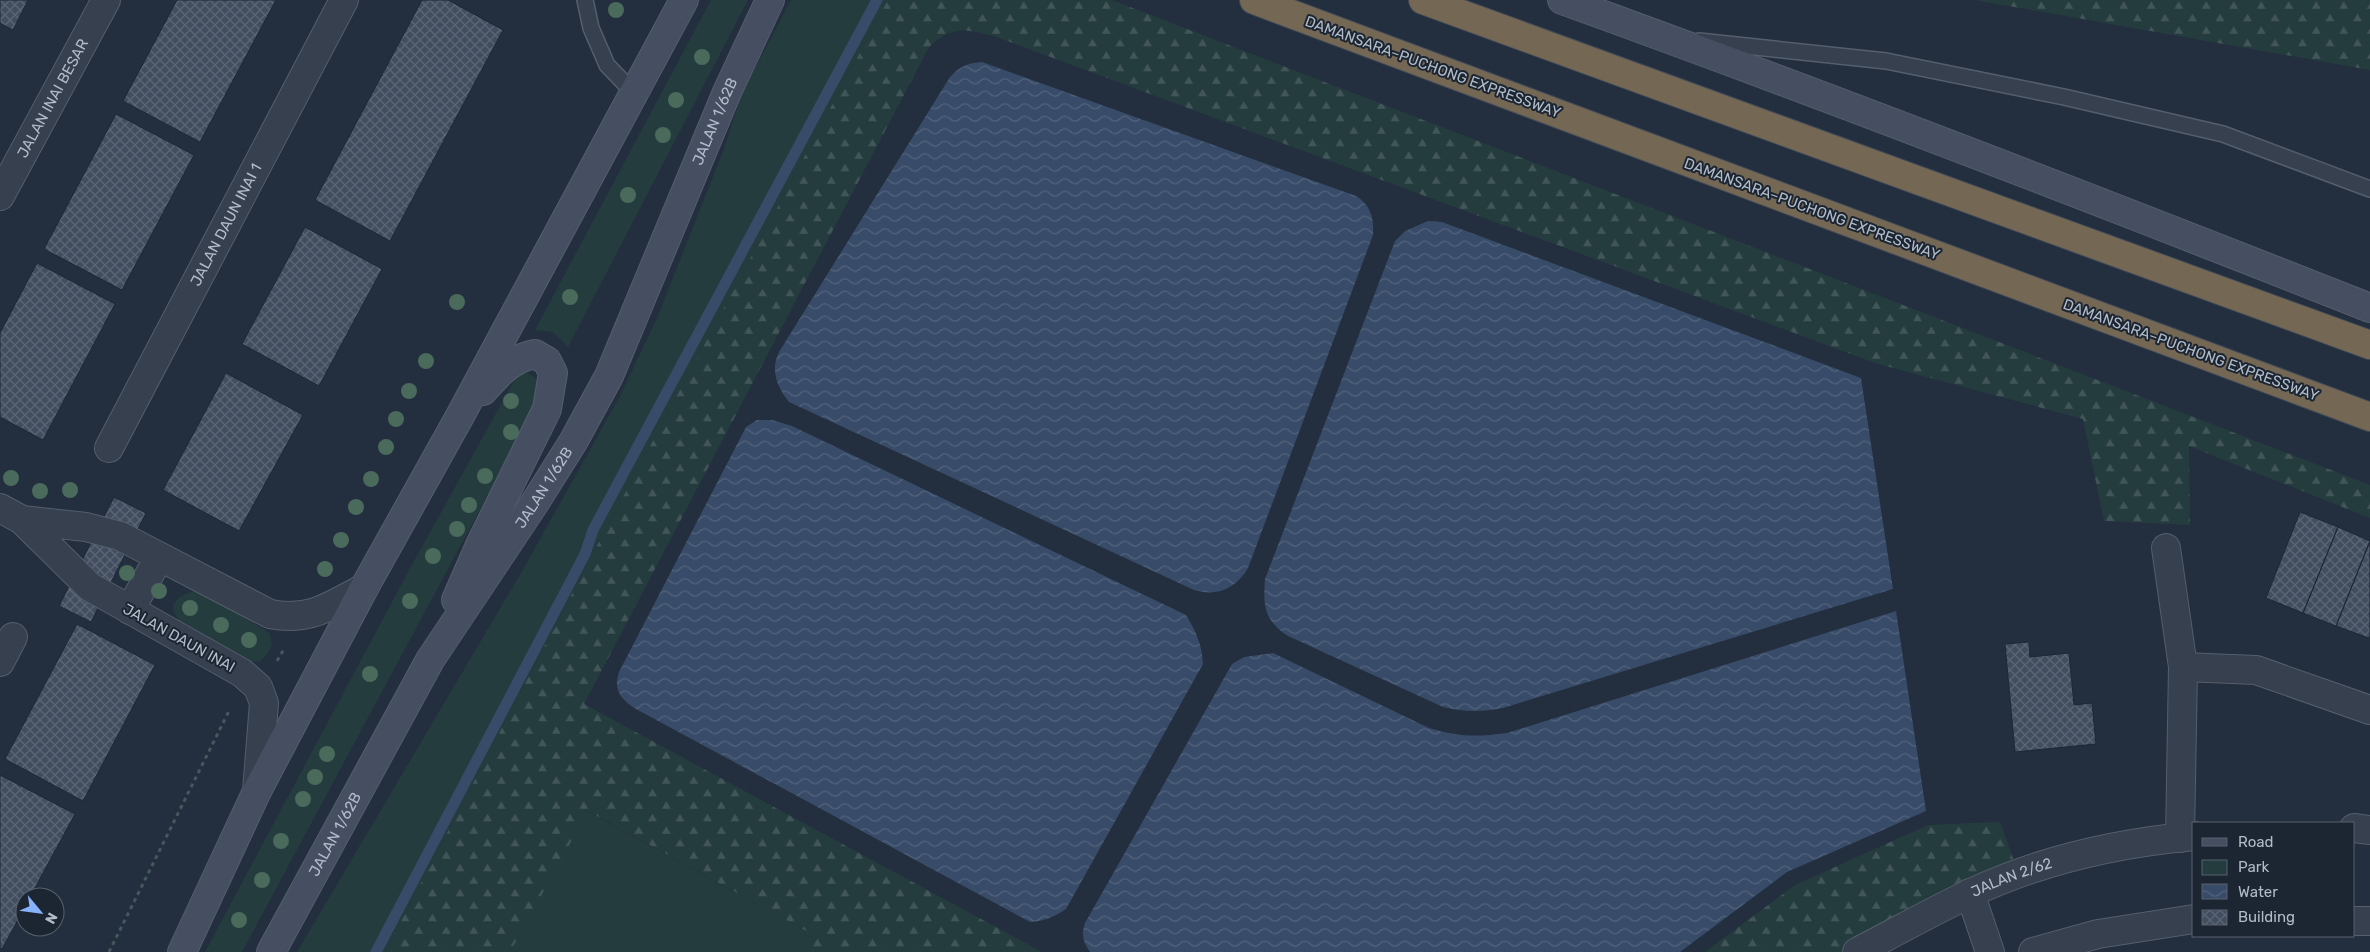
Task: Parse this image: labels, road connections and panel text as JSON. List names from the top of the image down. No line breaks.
{"streets":{"highway":["DAMANSARA–PUCHONG EXPRESSWAY"],"main road":["JALAN 1/62B"],"street":["JALAN INAI BESAR","JALAN DAUN INAI 1","JALAN DAUN INAI","JALAN 2/62"]},"legend":["Road","Park","Water","Building"],"north":"bottom right"}
